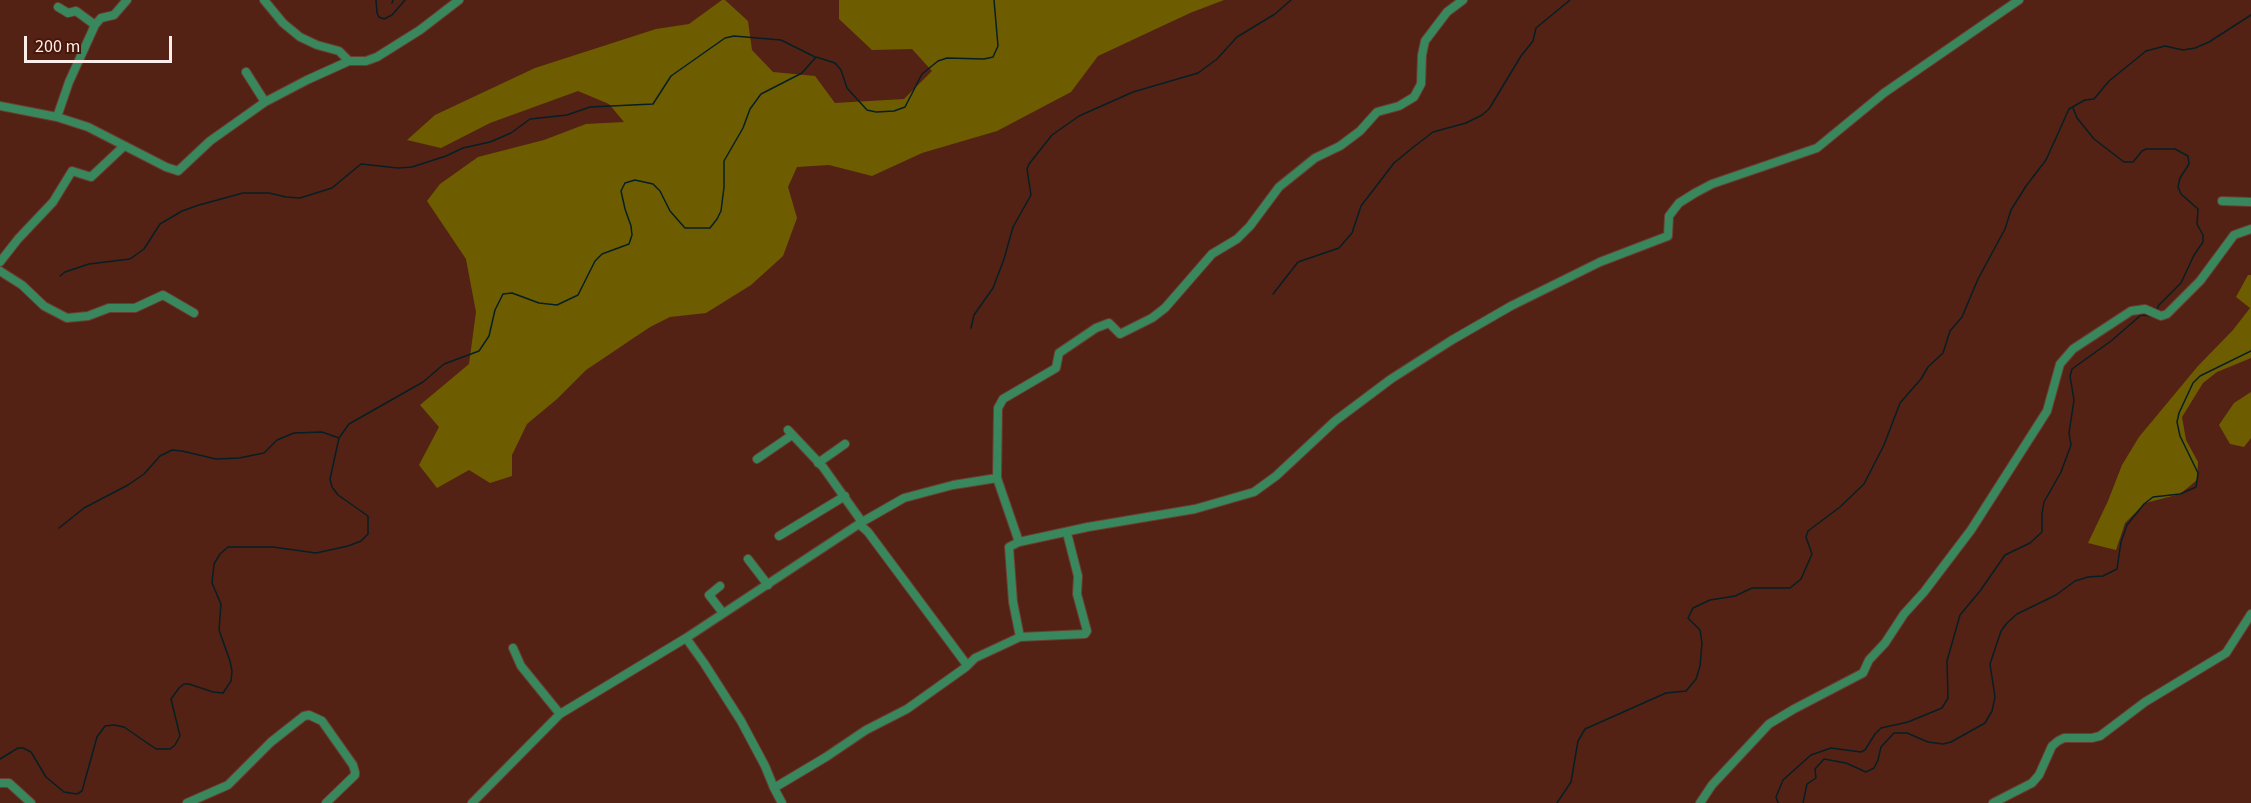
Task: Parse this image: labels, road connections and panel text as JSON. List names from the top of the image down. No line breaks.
{"scale_bar":"200 m"}
